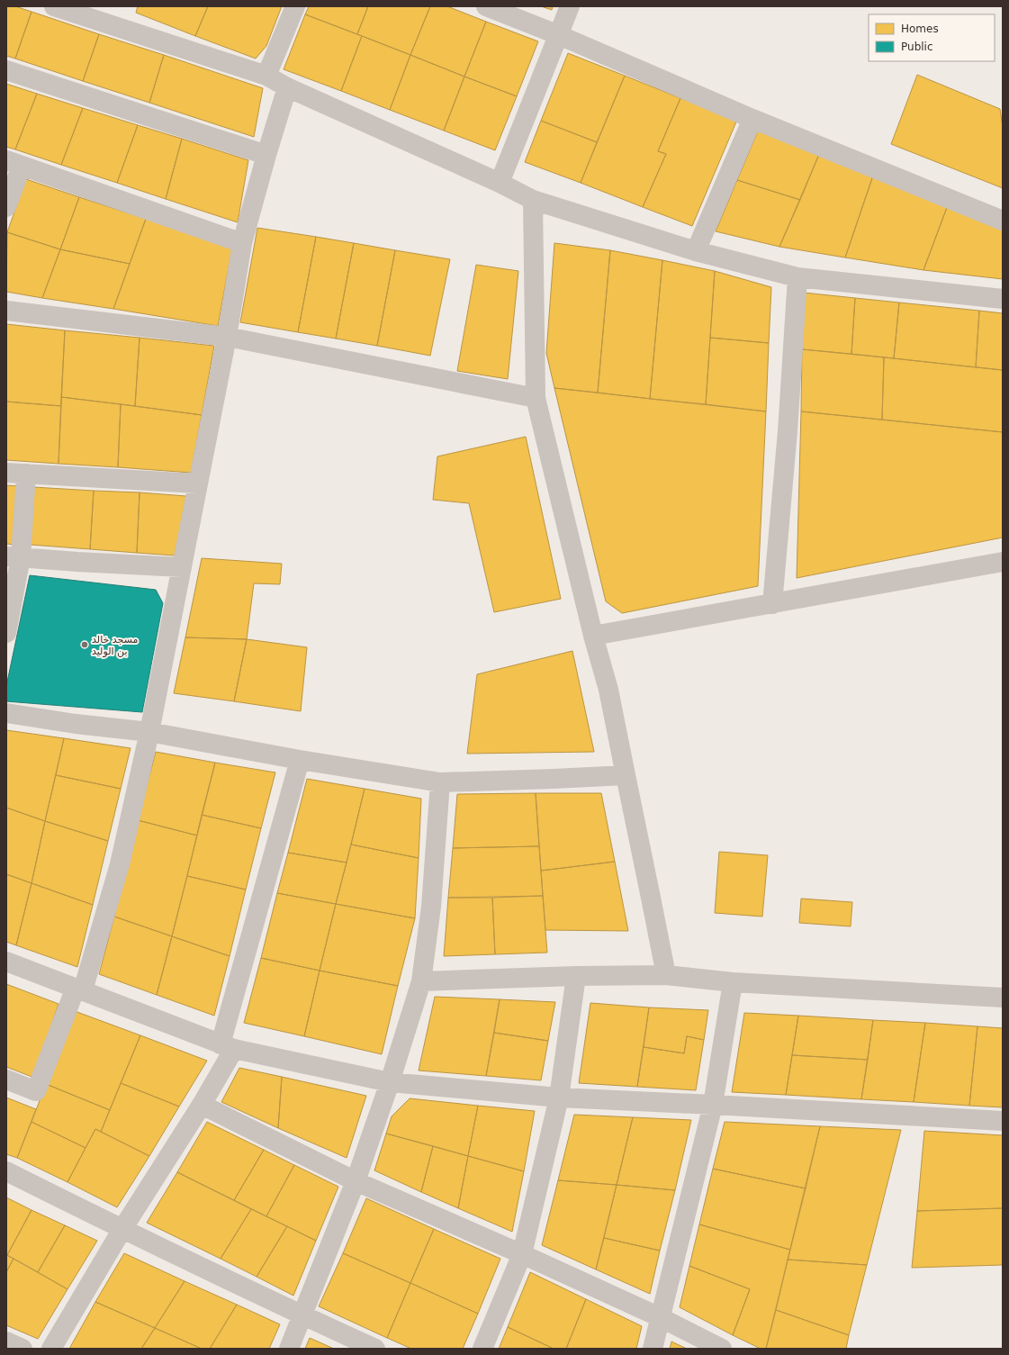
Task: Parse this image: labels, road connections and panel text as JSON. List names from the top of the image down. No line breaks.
{"places":["مسجد خالد بن الوليد"],"legend":["Homes","Public"]}
